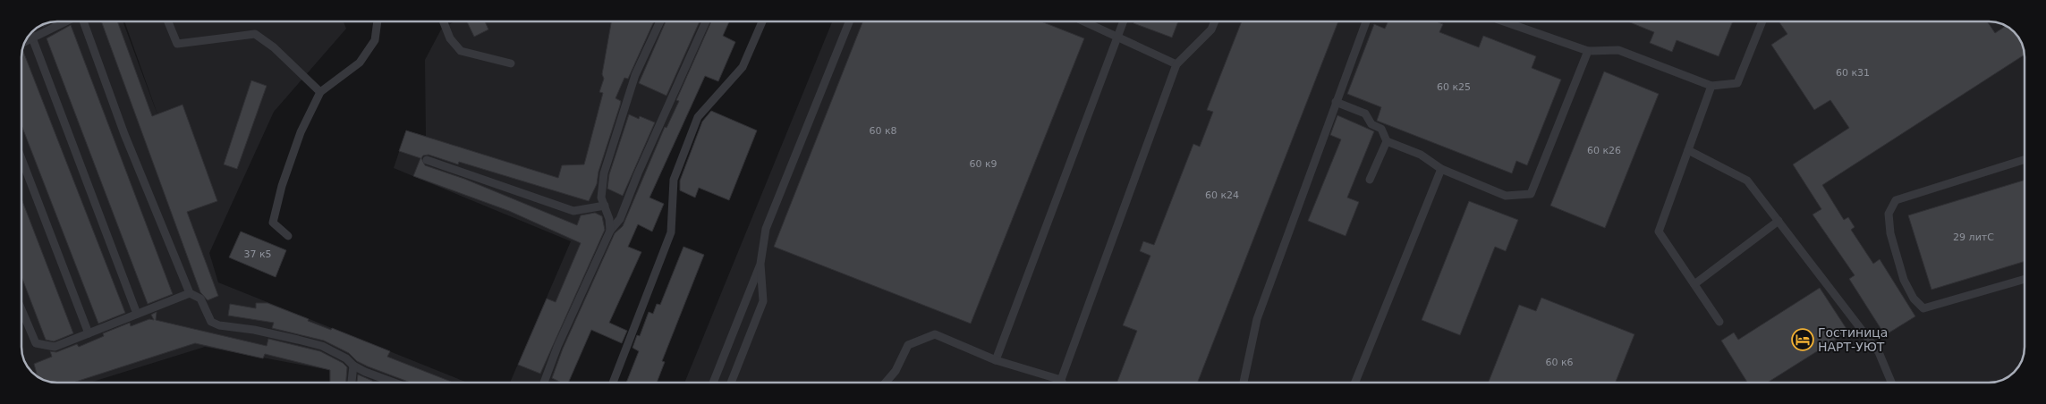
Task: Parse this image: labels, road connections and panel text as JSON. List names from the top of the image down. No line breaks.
{"places":{"hotel":["Гостиница НАРТ-УЮТ"]},"house_numbers":["60 к31","60 к25","60 к8","60 к26","60 к9","60 к24","29 литС","37 к5","60 к6"]}
